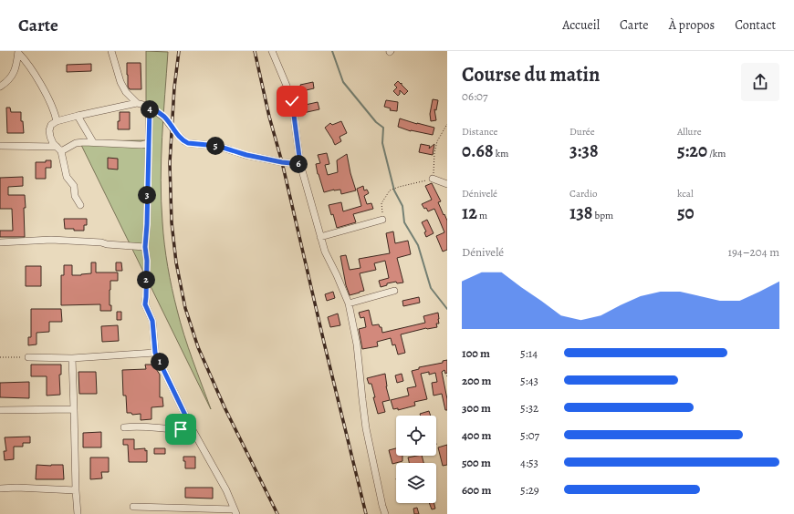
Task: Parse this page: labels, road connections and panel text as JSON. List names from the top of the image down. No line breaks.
{"page":{"header":"Carte","nav":["Accueil","Carte","À propos","Contact"],"heading":["Course du matin","06:07"],"pins":["4","5","6","3","2","1"],"stats":[["Distance","0.68 km"],["Durée","3:38"],["Allure","5:20 /km"],["Dénivelé","12 m"],["Cardio","138 bpm"],["kcal","50"]],"chart":["Dénivelé","194–204 m"],"list":[{"name":"100 m","note":"5:14"},{"name":"200 m","note":"5:43"},{"name":"300 m","note":"5:32"},{"name":"400 m","note":"5:07"},{"name":"500 m","note":"4:53"},{"name":"600 m","note":"5:29"}]}}
